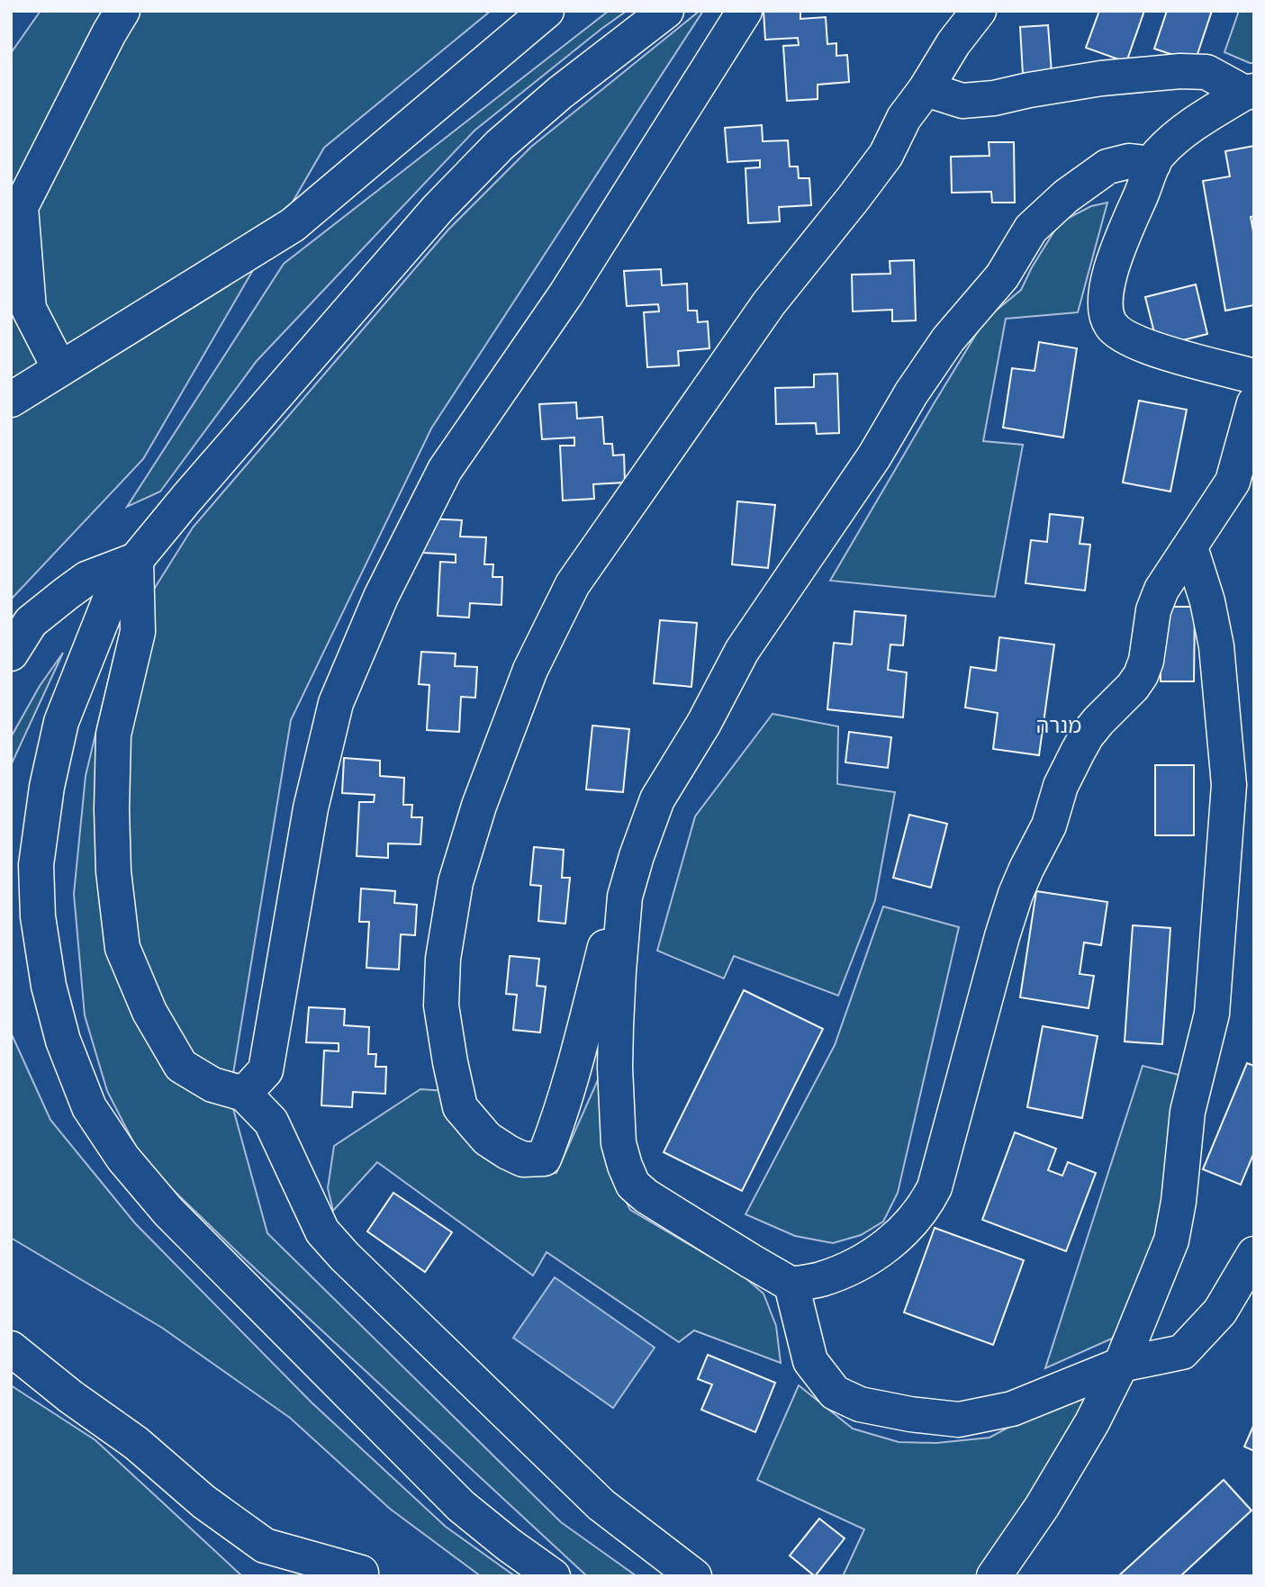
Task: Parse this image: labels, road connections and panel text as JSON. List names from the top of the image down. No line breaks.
{"districts":["מנרה"]}
